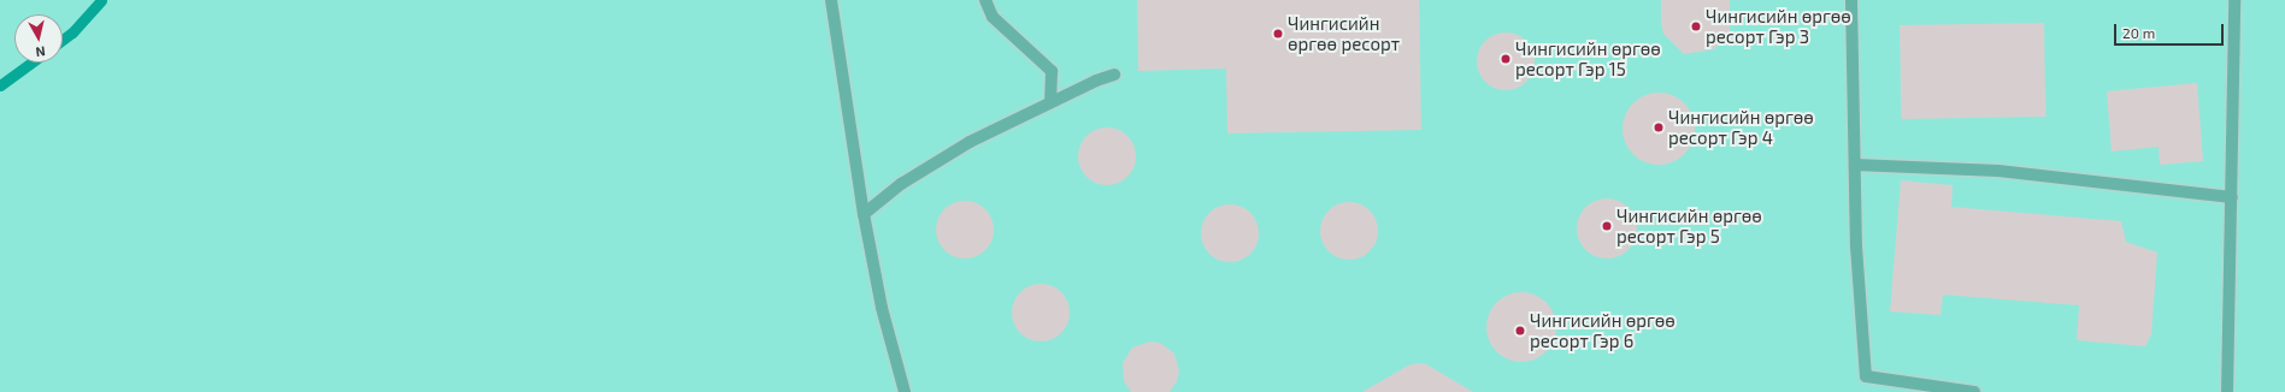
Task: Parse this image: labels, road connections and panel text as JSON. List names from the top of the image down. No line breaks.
{"places":["Чингисийн өргөө ресорт Гэр 3","Чингисийн өргөө ресорт","Чингисийн өргөө ресорт Гэр 15","Чингисийн өргөө ресорт Гэр 4","Чингисийн өргөө ресорт Гэр 5","Чингисийн өргөө ресорт Гэр 6"],"scale_bar":"20 m","north":"bottom"}
